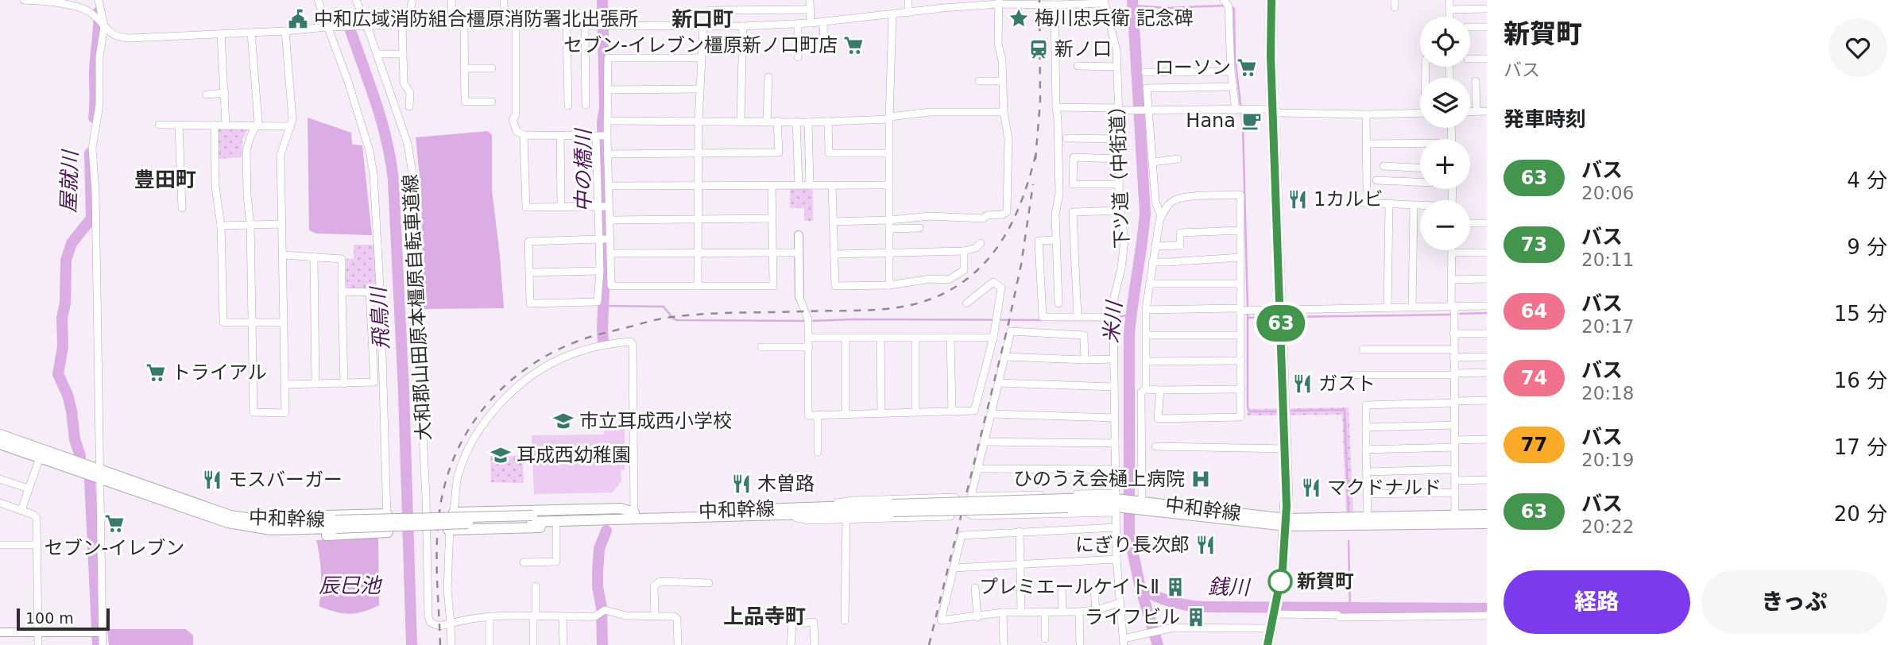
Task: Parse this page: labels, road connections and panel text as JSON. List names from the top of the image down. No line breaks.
{"streets":{"main road":["中和幹線"],"street":["下ツ道（中街道）","大和郡山田原本橿原自転車道線"]},"crossings":[["下ツ道（中街道）","中和幹線"]],"districts":["新口町","豊田町","上品寺町"],"water":["中の橋川","屋就川","飛鳥川","米川","辰巳池","銭川"],"places":{"place":["梅川忠兵衛 記念碑"],"public building":["中和広域消防組合橿原消防署北出張所"],"supermarket":["セブン-イレブン橿原新ノ口町店","ローソン","トライアル","セブン-イレブン"],"station":["新ノ口"],"cafe":["Hana"],"restaurant":["1カルビ","ガスト","モスバーガー","木曽路","マクドナルド","にぎり長次郎"],"school or university":["市立耳成西小学校","耳成西幼稚園"],"hospital":["ひのうえ会樋上病院"],"other":["新賀町"],"building":["プレミエールケイトⅡ","ライフビル"]},"lines":["bus line 63"],"scale_bar":"100 m","page":{"on_map":"63","heading":[["新賀町","バス"],"発車時刻"],"map_buttons":["+","−"],"list":[{"mark":"63","name":"バス","note":"20:06","value":"4 分"},{"mark":"73","name":"バス","note":"20:11","value":"9 分"},{"mark":"64","name":"バス","note":"20:17","value":"15 分"},{"mark":"74","name":"バス","note":"20:18","value":"16 分"},{"mark":"77","name":"バス","note":"20:19","value":"17 分"},{"mark":"63","name":"バス","note":"20:22","value":"20 分"}],"buttons":["経路","きっぷ"],"scale":"100 m"}}
